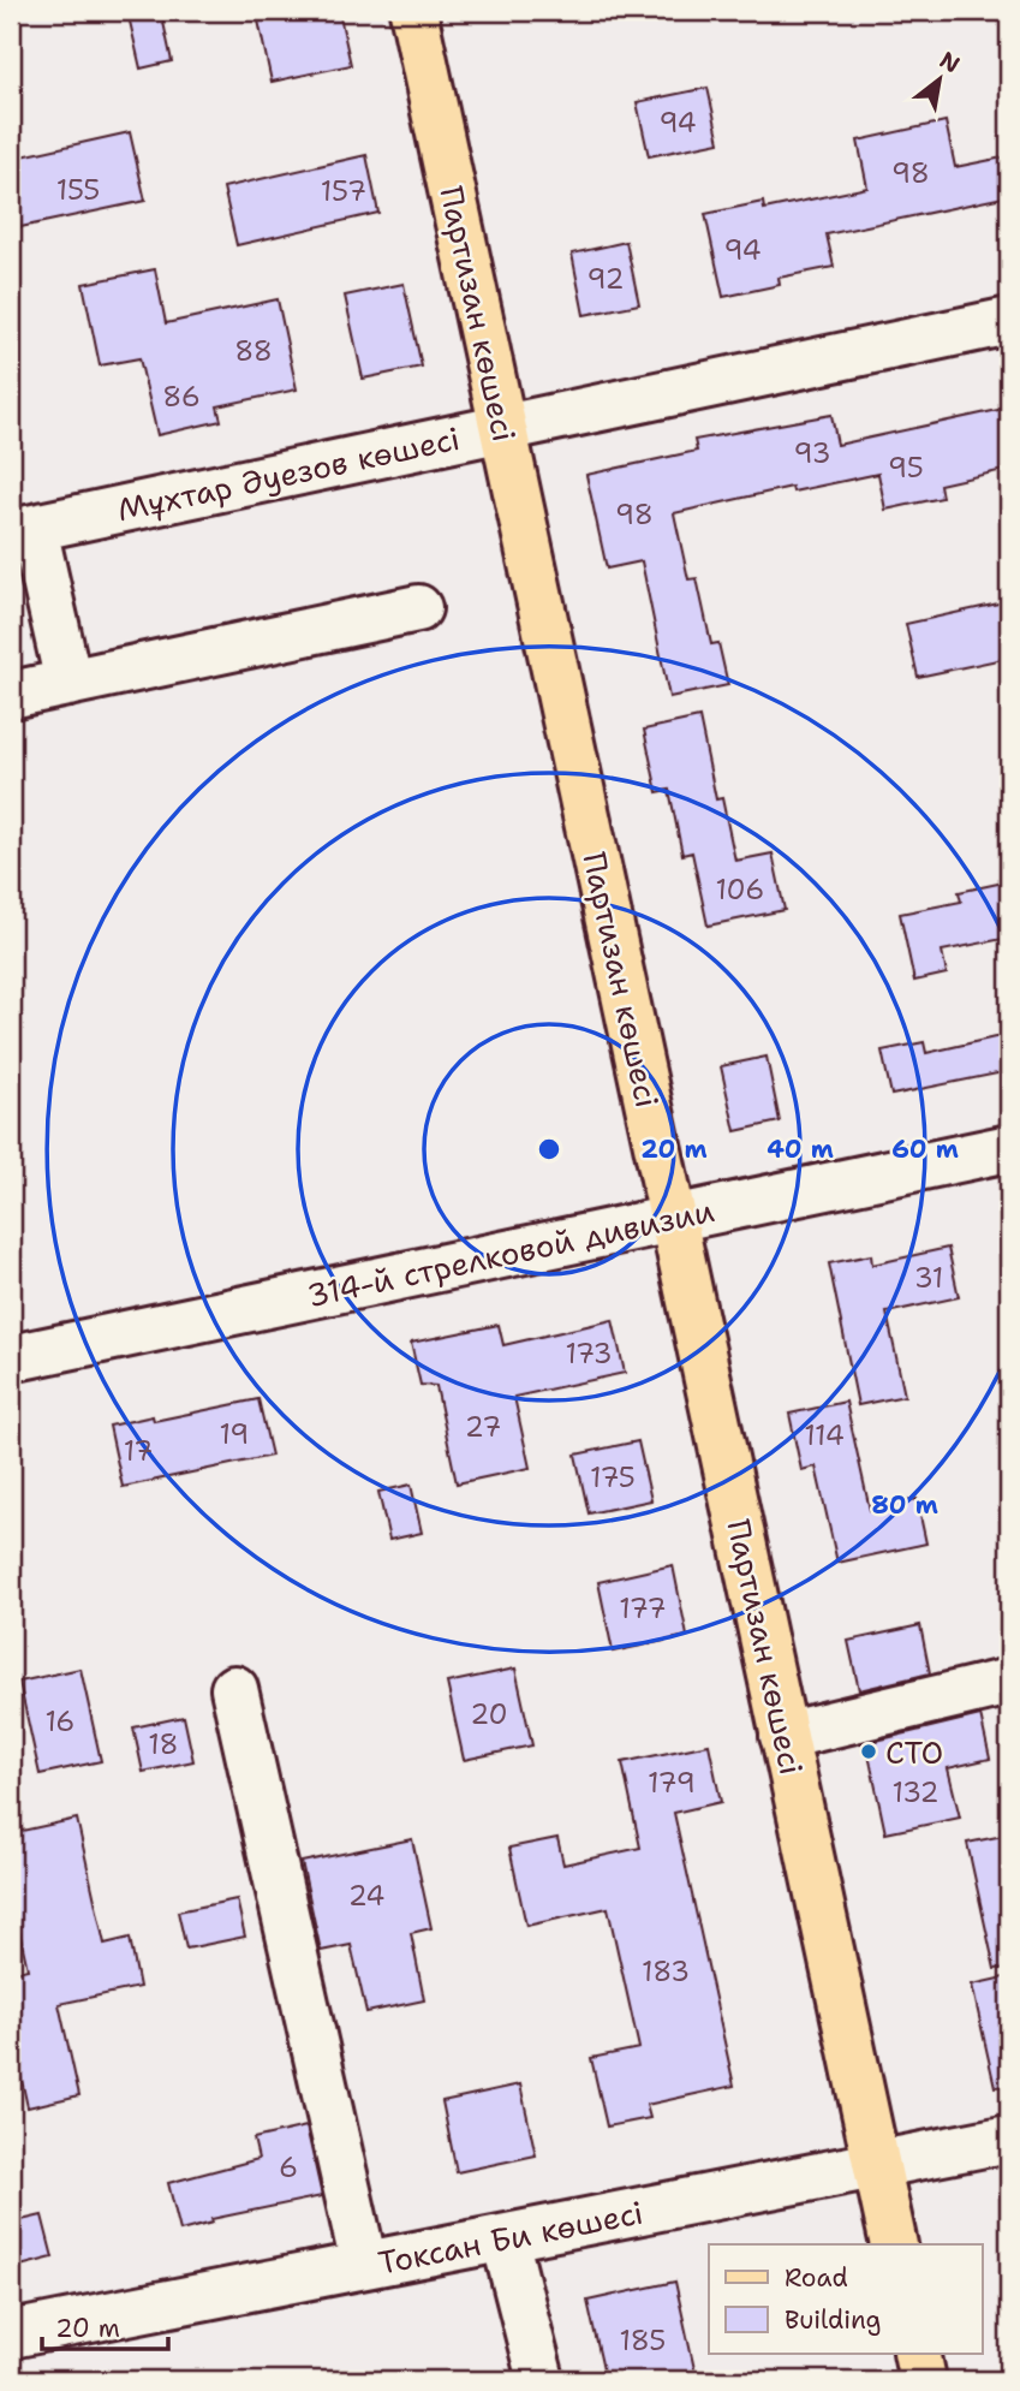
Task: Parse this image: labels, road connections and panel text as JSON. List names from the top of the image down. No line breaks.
{"streets":{"main road":["Партизан көшесі"],"street":["Мұхтар Әуезов көшесі","314-й стрелковой дивизии","Токсан Би көшесі"]},"crossings":[["Партизан көшесі","Мұхтар Әуезов көшесі"],["Партизан көшесі","314-й стрелковой дивизии"],["Партизан көшесі","Токсан Би көшесі"]],"places":["СТО"],"house_numbers":["94","98","155","157","94","92","88","86","93","95","98","106","31","173","27","19","114","17","175","177","20","16","18","179","132","24","183","6","185"],"legend":["Road","Building"],"scale_bar":"20 m","north":"top right","rings":["20 m","40 m","60 m","80 m"]}
